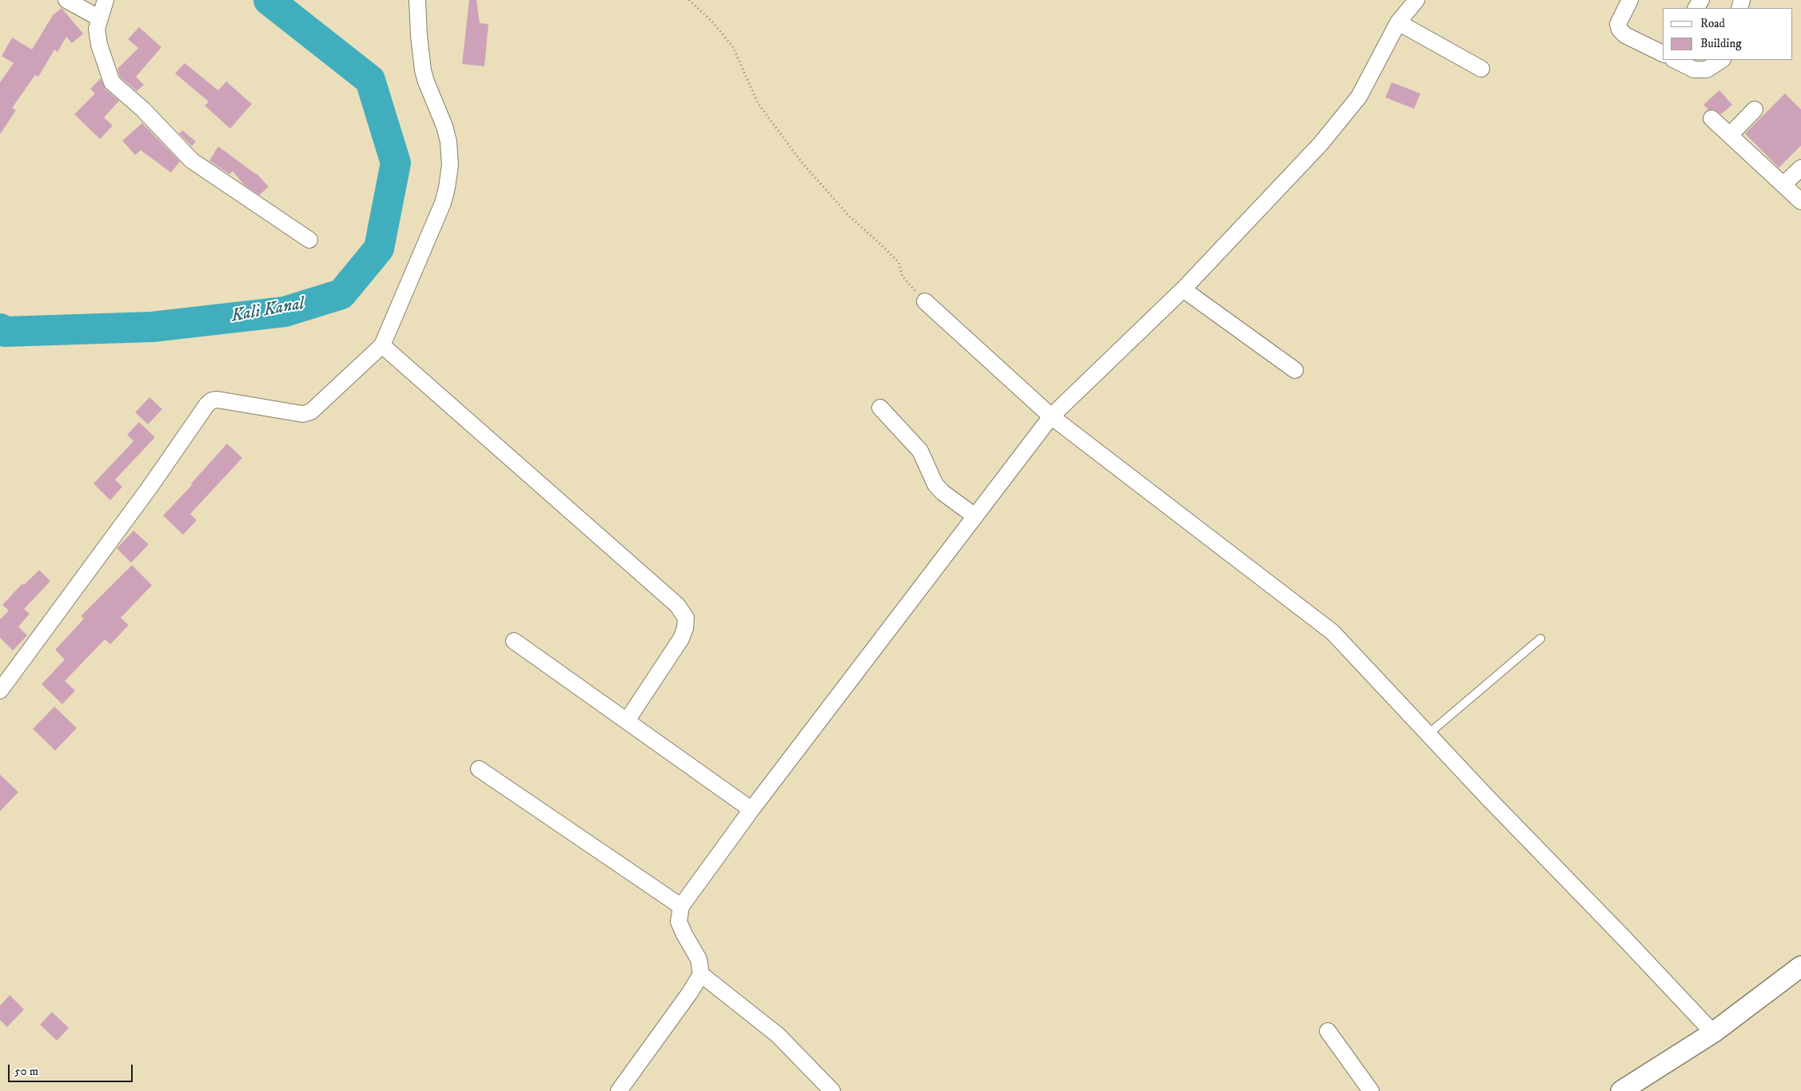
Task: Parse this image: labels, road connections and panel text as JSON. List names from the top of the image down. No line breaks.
{"water":["Kali Kanal"],"legend":["Road","Building"],"scale_bar":"50 m"}
